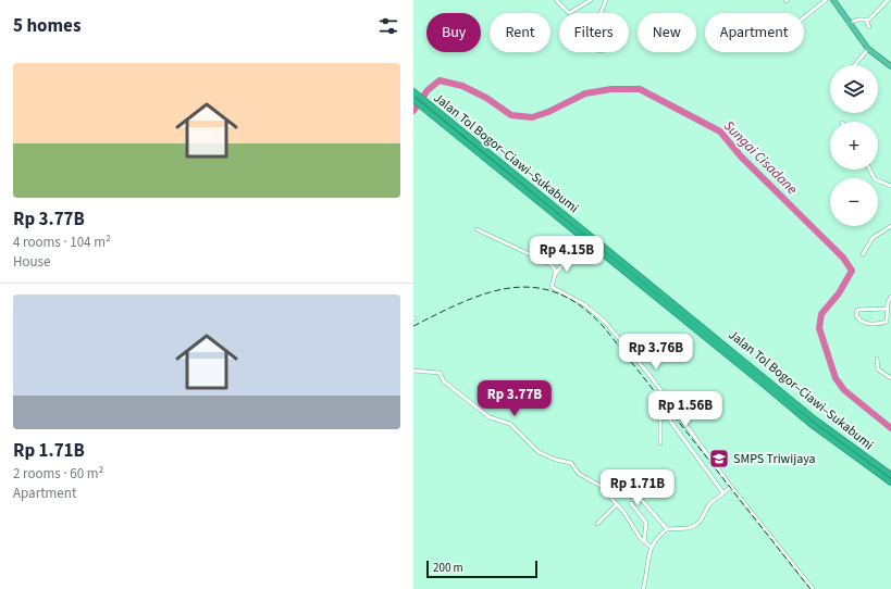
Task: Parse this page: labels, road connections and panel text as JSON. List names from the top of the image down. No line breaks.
{"streets":{"highway":["Jalan Tol Bogor–Ciawi–Sukabumi"]},"water":["Sungai Cisadane"],"places":{"school or university":["SMPS Triwijaya"]},"scale_bar":"200 m","page":{"heading":"5 homes","chip":["Buy","Rent","Filters","New","Apartment"],"list":[{"name":"Rp 3.77B","note":"4 rooms · 104 m² · House"},{"name":"Rp 1.71B","note":"2 rooms · 60 m² · Apartment"}],"map_buttons":["+","−"],"price":["Rp 4.15B","Rp 3.76B","Rp 3.77B","Rp 1.56B","Rp 1.71B"],"scale":"200 m"}}
